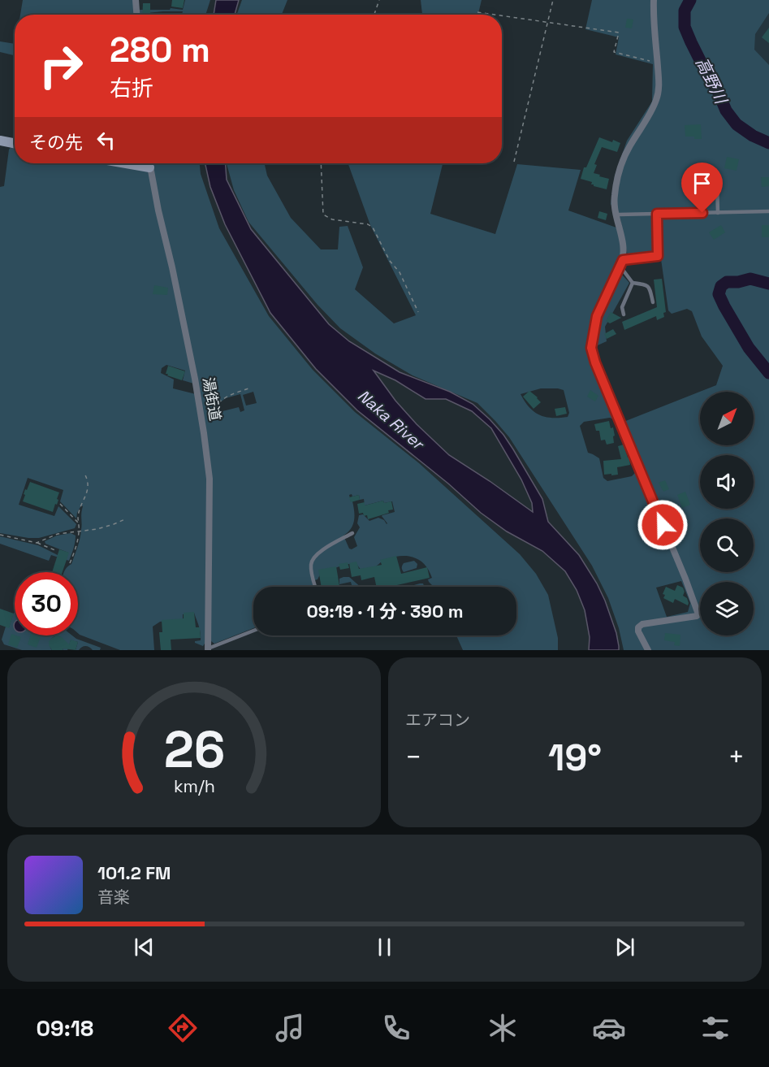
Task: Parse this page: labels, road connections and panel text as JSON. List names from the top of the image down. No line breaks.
{"streets":{"street":["湯街道"]},"water":["高野川","Naka River"],"north":"top right","page":{"turn":["280 m","右折"],"then":"その先","limit":"30","trip":"09:19 · 1 分 · 390 m","tile":"エアコン","heat":["−","19°","+"],"song":["101.2 FM","音楽"],"tabs":"09:18","gauge":["26","km/h"]}}
